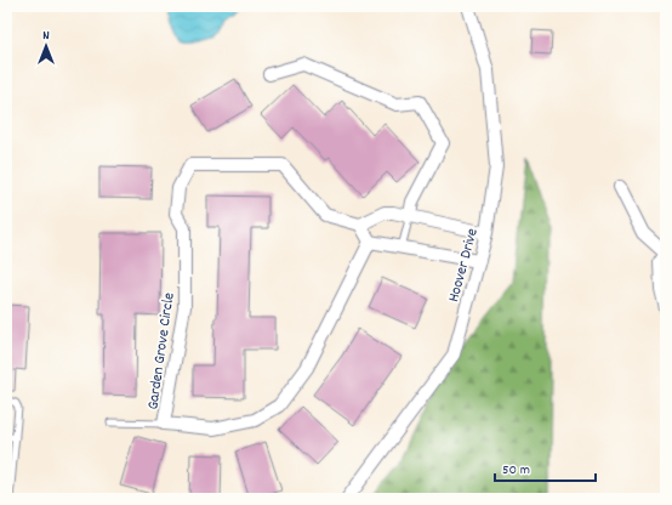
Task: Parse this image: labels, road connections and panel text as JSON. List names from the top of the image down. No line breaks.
{"streets":{"street":["Hoover Drive","Garden Grove Circle"]},"scale_bar":"50 m","north":"top"}
